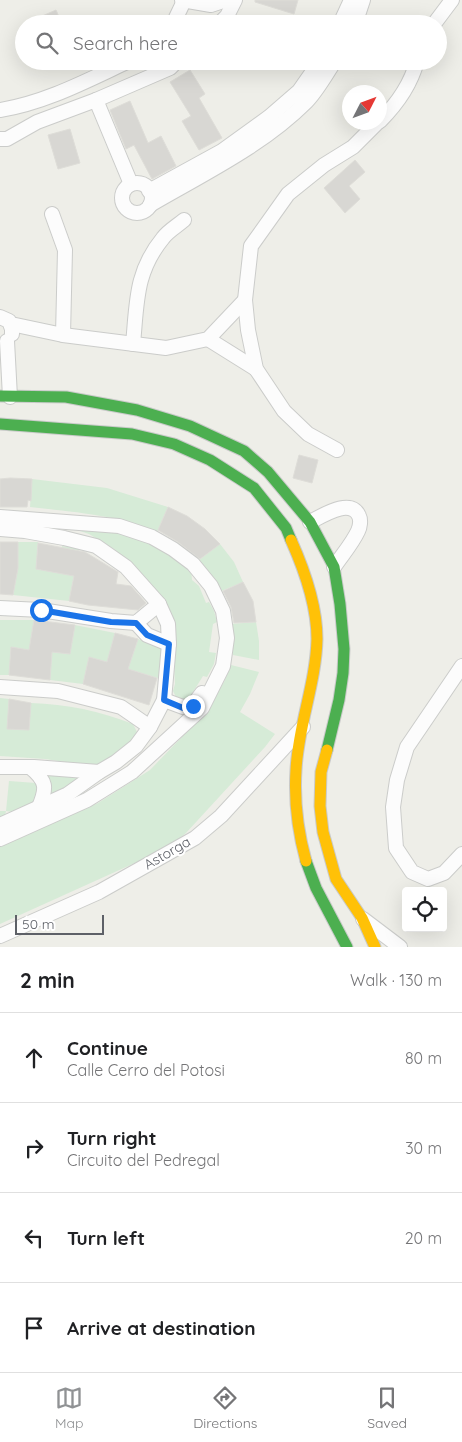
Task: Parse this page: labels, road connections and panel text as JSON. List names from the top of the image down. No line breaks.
{"streets":{"street":["Astorga"]},"scale_bar":"50 m","north":"top right","page":{"search":"Search here","scale":"50 m","heading":["2 min","Walk · 130 m"],"list":[["Continue","Calle Cerro del Potosi","80 m"],["Turn right","Circuito del Pedregal","30 m"],["Turn left","20 m"],"Arrive at destination"],"nav":["Map","Directions","Saved"]}}
